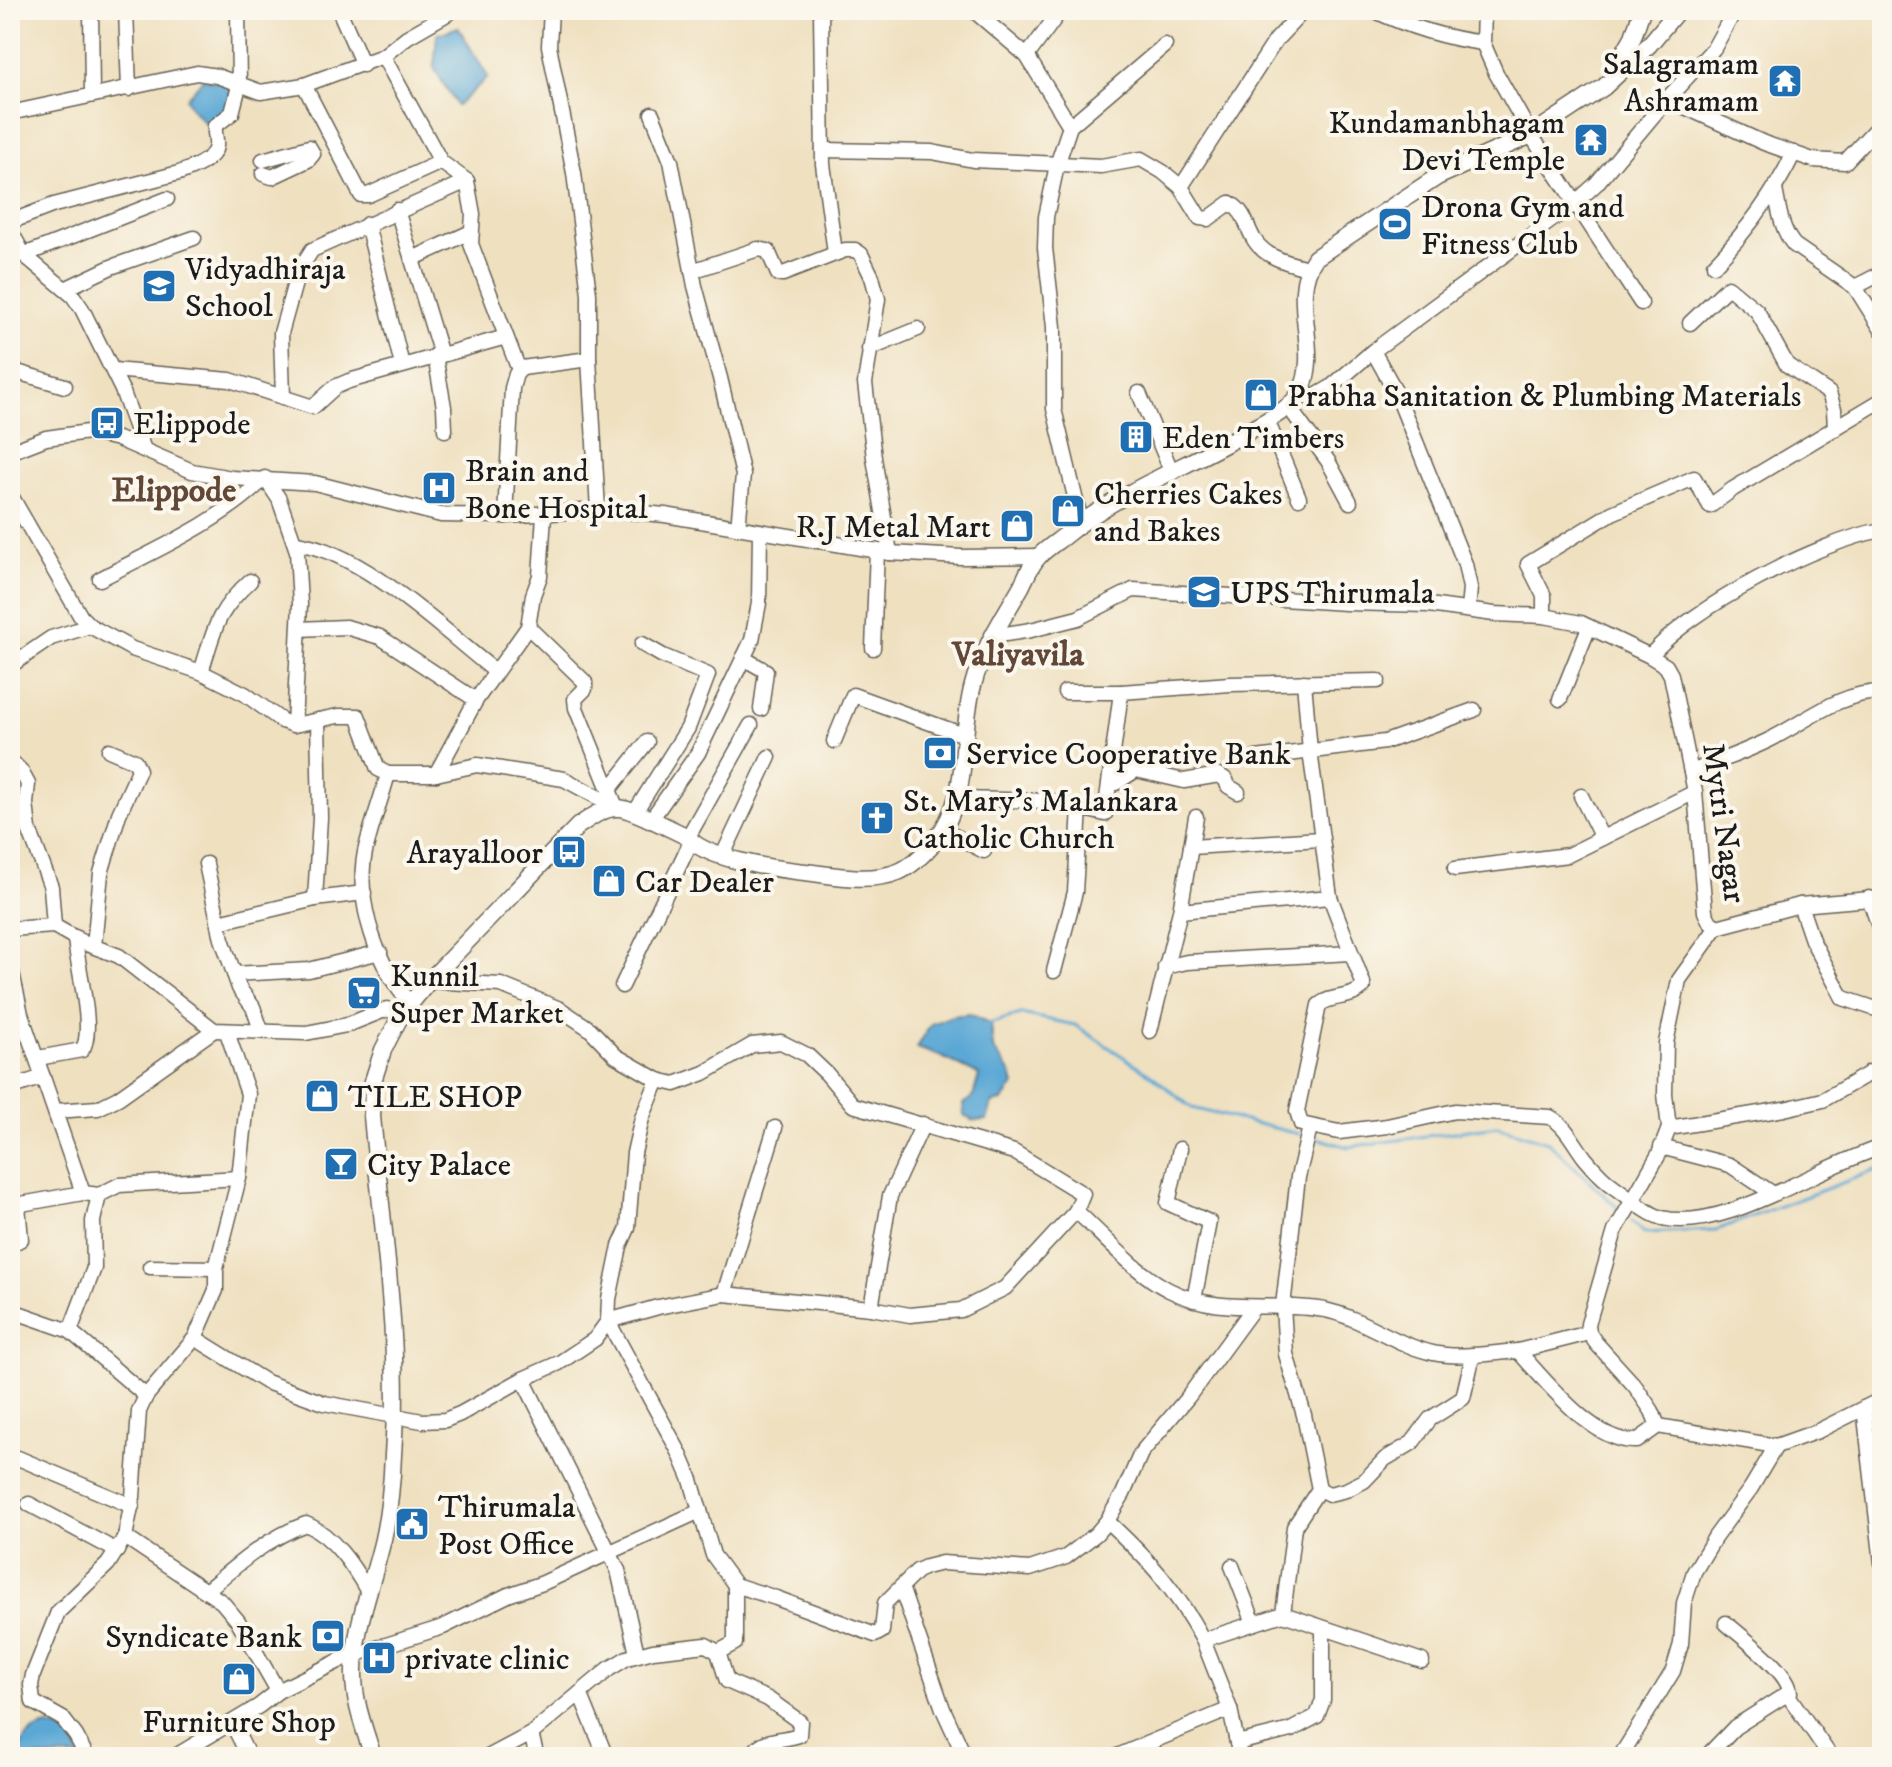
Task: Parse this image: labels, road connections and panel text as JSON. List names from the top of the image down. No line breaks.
{"streets":{"street":["Mytri Nagar"]},"districts":["Elippode","Valiyavila"],"places":{"temple":["Salagramam Ashramam","Kundamanbhagam Devi Temple"],"sports":["Drona Gym and Fitness Club"],"school or university":["Vidyadhiraja School","UPS Thirumala"],"shop":["Prabha Sanitation & Plumbing Materials","Cherries Cakes and Bakes","R.J Metal Mart","Car Dealer","TILE SHOP","Furniture Shop"],"bus stop":["Elippode","Arayalloor"],"building":["Eden Timbers"],"hospital":["Brain and Bone Hospital","private clinic"],"bank":["Service Cooperative Bank","Syndicate Bank"],"church":["St. Mary's Malankara Catholic Church"],"supermarket":["Kunnil Super Market"],"bar":["City Palace"],"public building":["Thirumala Post Office"]}}
